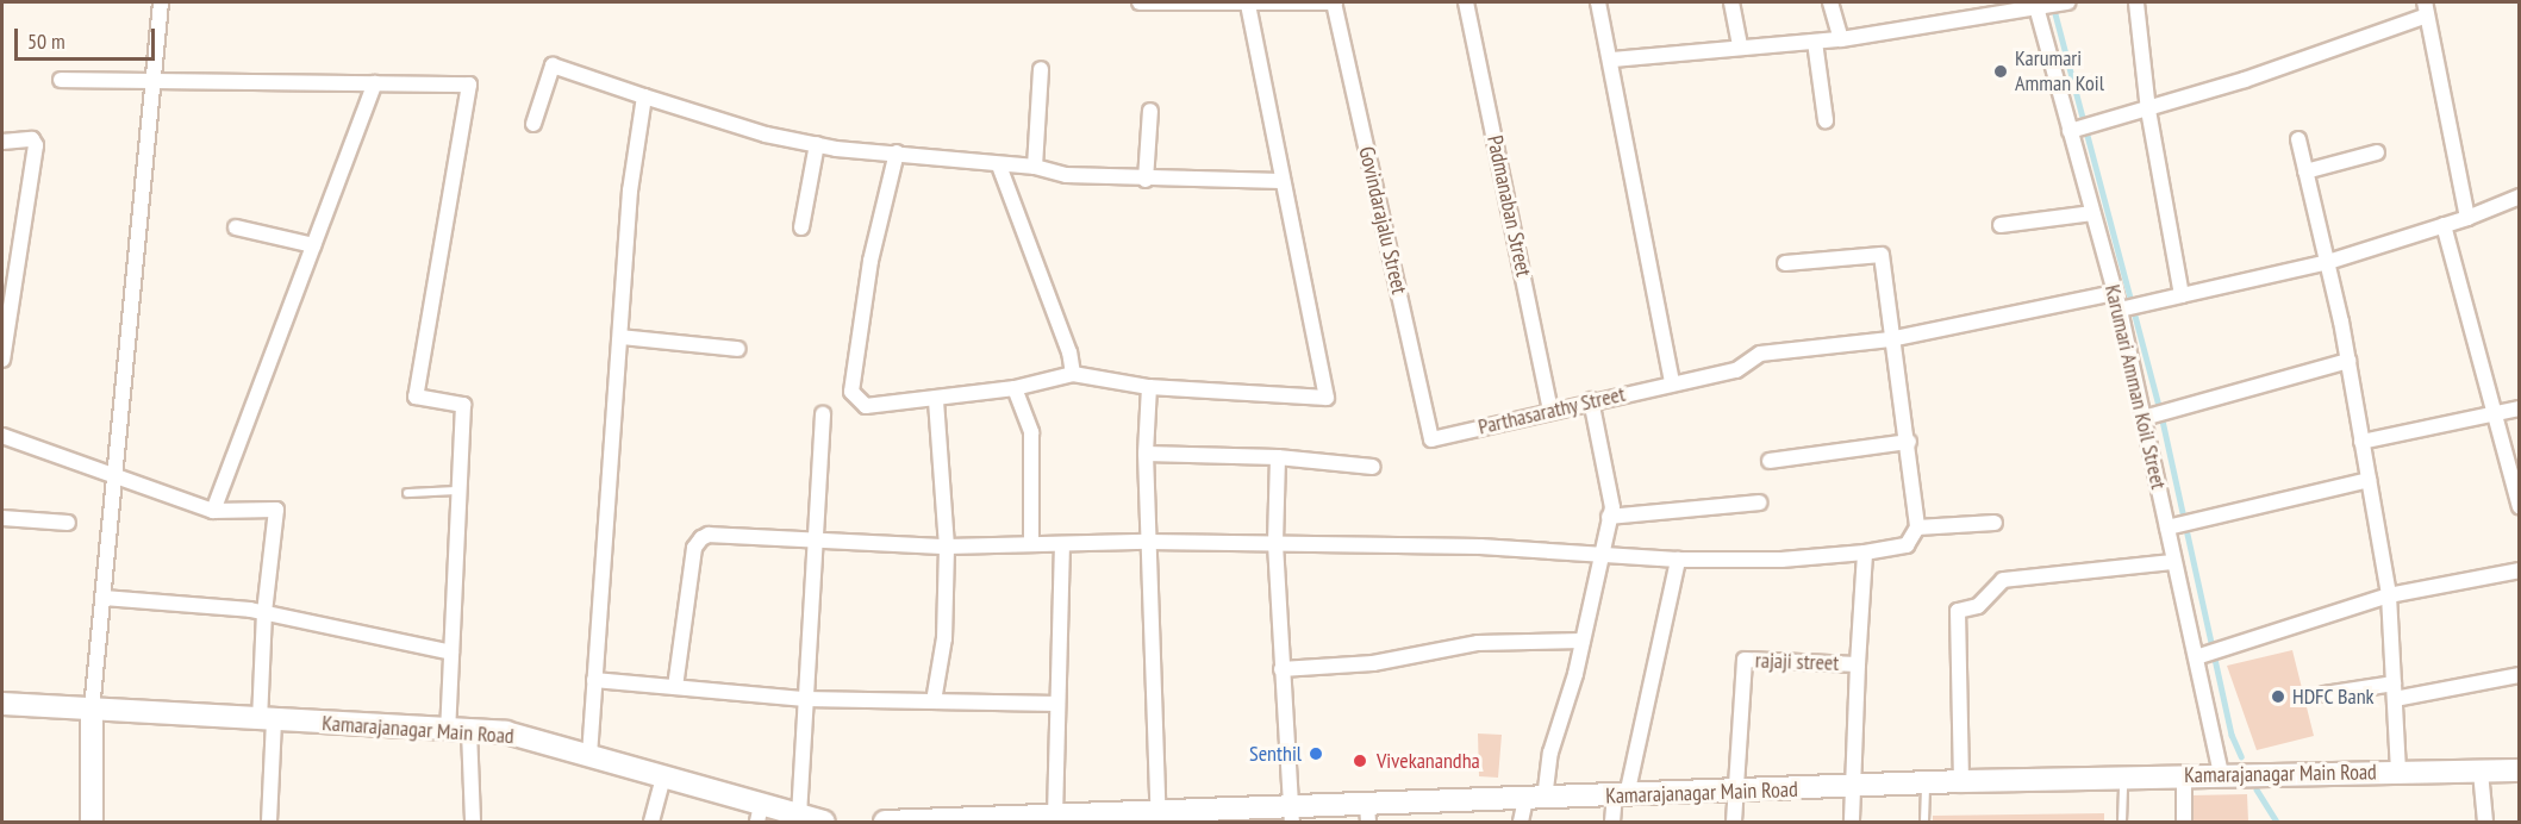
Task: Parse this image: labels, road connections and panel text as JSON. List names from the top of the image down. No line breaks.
{"streets":{"main road":["Kamarajanagar Main Road"],"street":["Padmanaban Street","Govindarajalu Street","Karumari Amman Koil Street","Parthasarathy Street","rajaji street"]},"crossings":[["Padmanaban Street","Parthasarathy Street"],["Govindarajalu Street","Parthasarathy Street"],["Karumari Amman Koil Street","Parthasarathy Street"],["Karumari Amman Koil Street","Kamarajanagar Main Road"],["rajaji street","Kamarajanagar Main Road"]],"places":["Karumari Amman Koil","HDFC Bank","Senthil","Vivekanandha"],"scale_bar":"50 m"}
